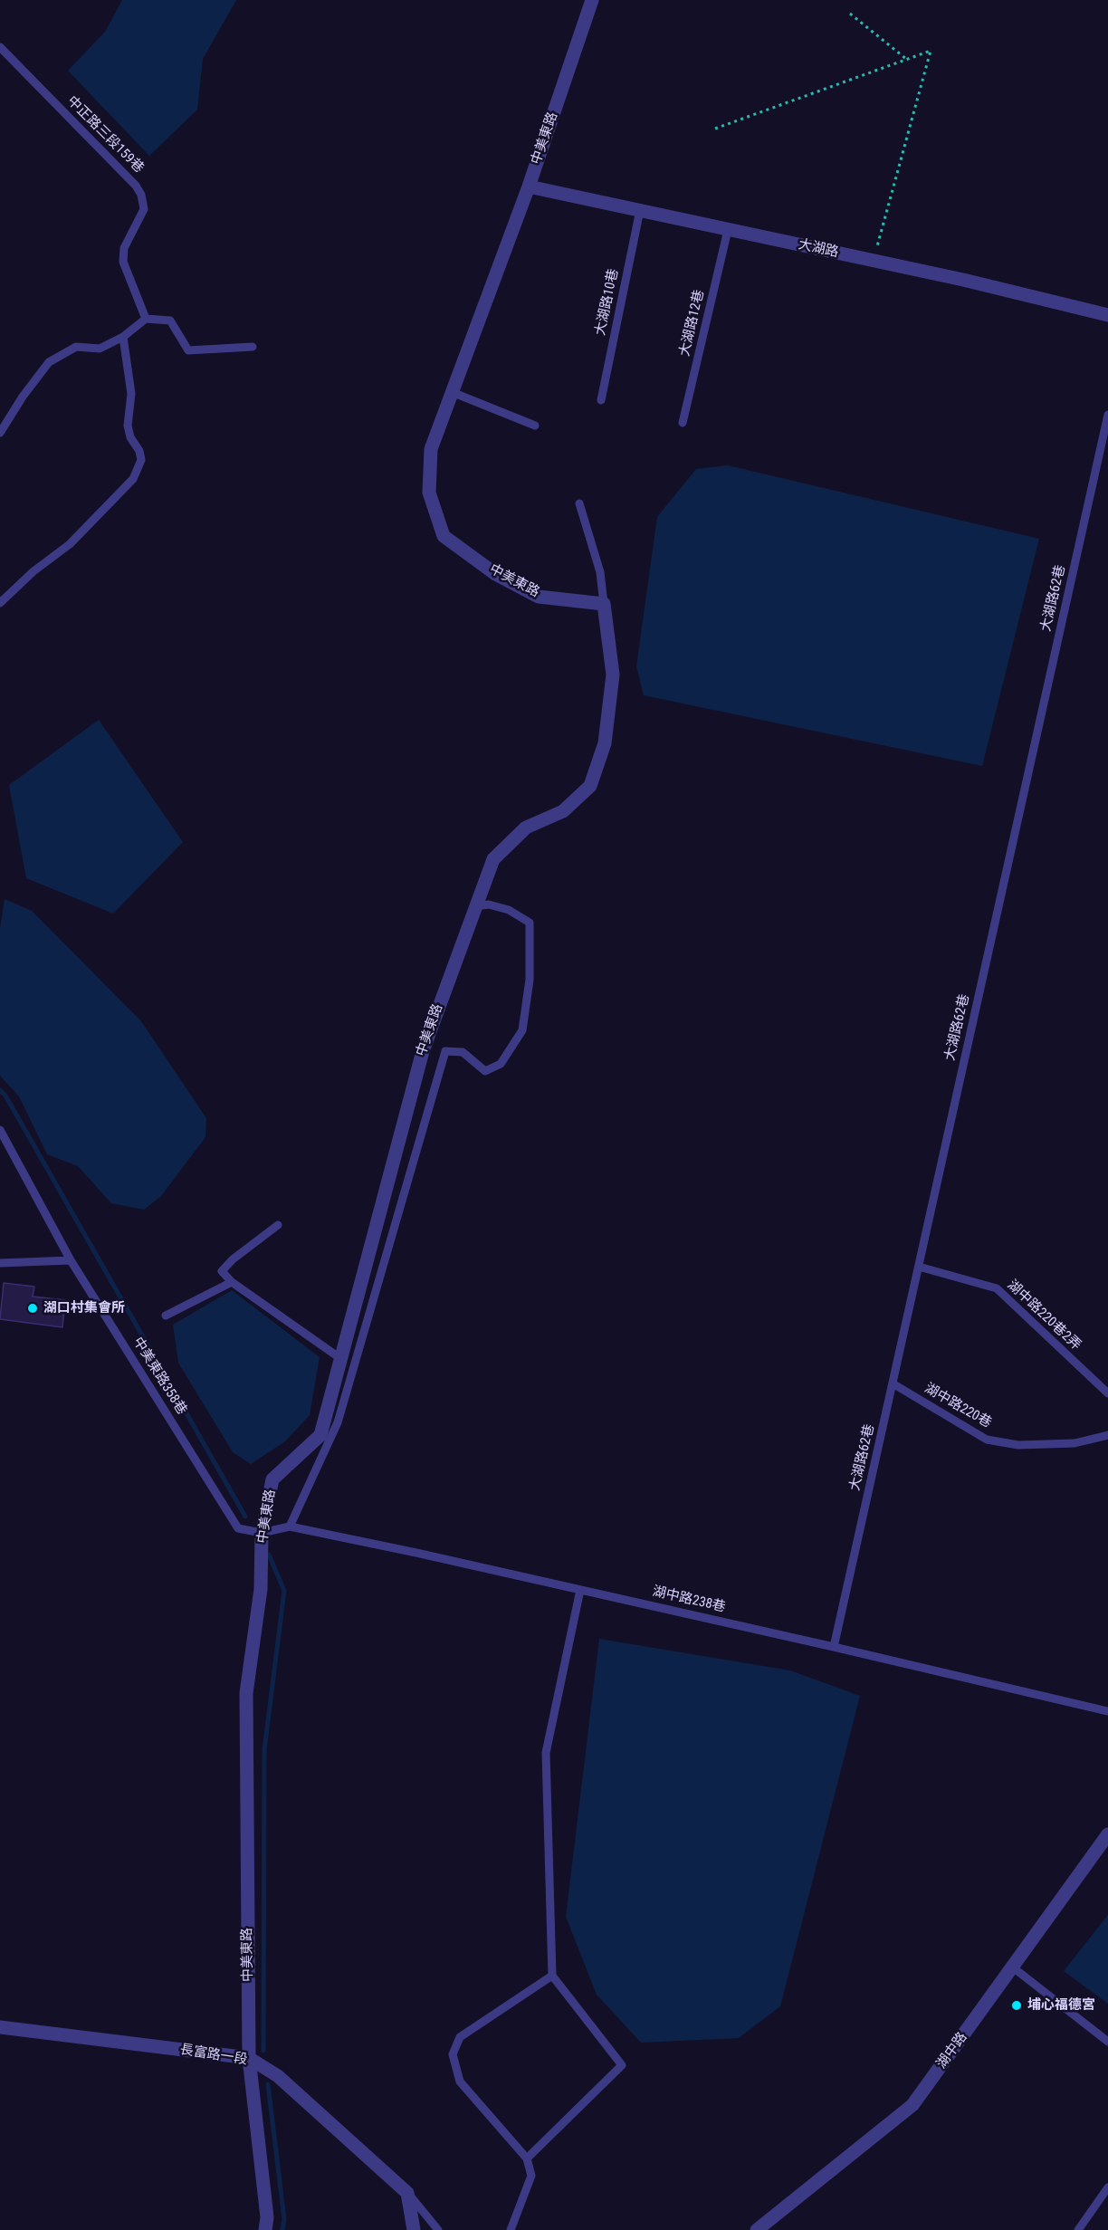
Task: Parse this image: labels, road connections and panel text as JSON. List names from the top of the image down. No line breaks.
{"streets":{"street":["中美東路","大湖路","湖中路","長富路一段"],"lane":["中正路三段159巷","大湖路10巷","大湖路12巷","大湖路62巷","湖中路220巷2弄","中美東路358巷","湖中路220巷","湖中路238巷"]},"crossings":[["中美東路","大湖路"],["中美東路","中美東路358巷"],["中美東路","湖中路238巷"],["中美東路","長富路一段"],["大湖路","大湖路10巷"],["大湖路","大湖路12巷"],["大湖路62巷","湖中路220巷2弄"],["大湖路62巷","湖中路220巷"],["大湖路62巷","湖中路238巷"],["中美東路358巷","湖中路238巷"]],"places":["湖口村集會所","埔心福德宮"]}
